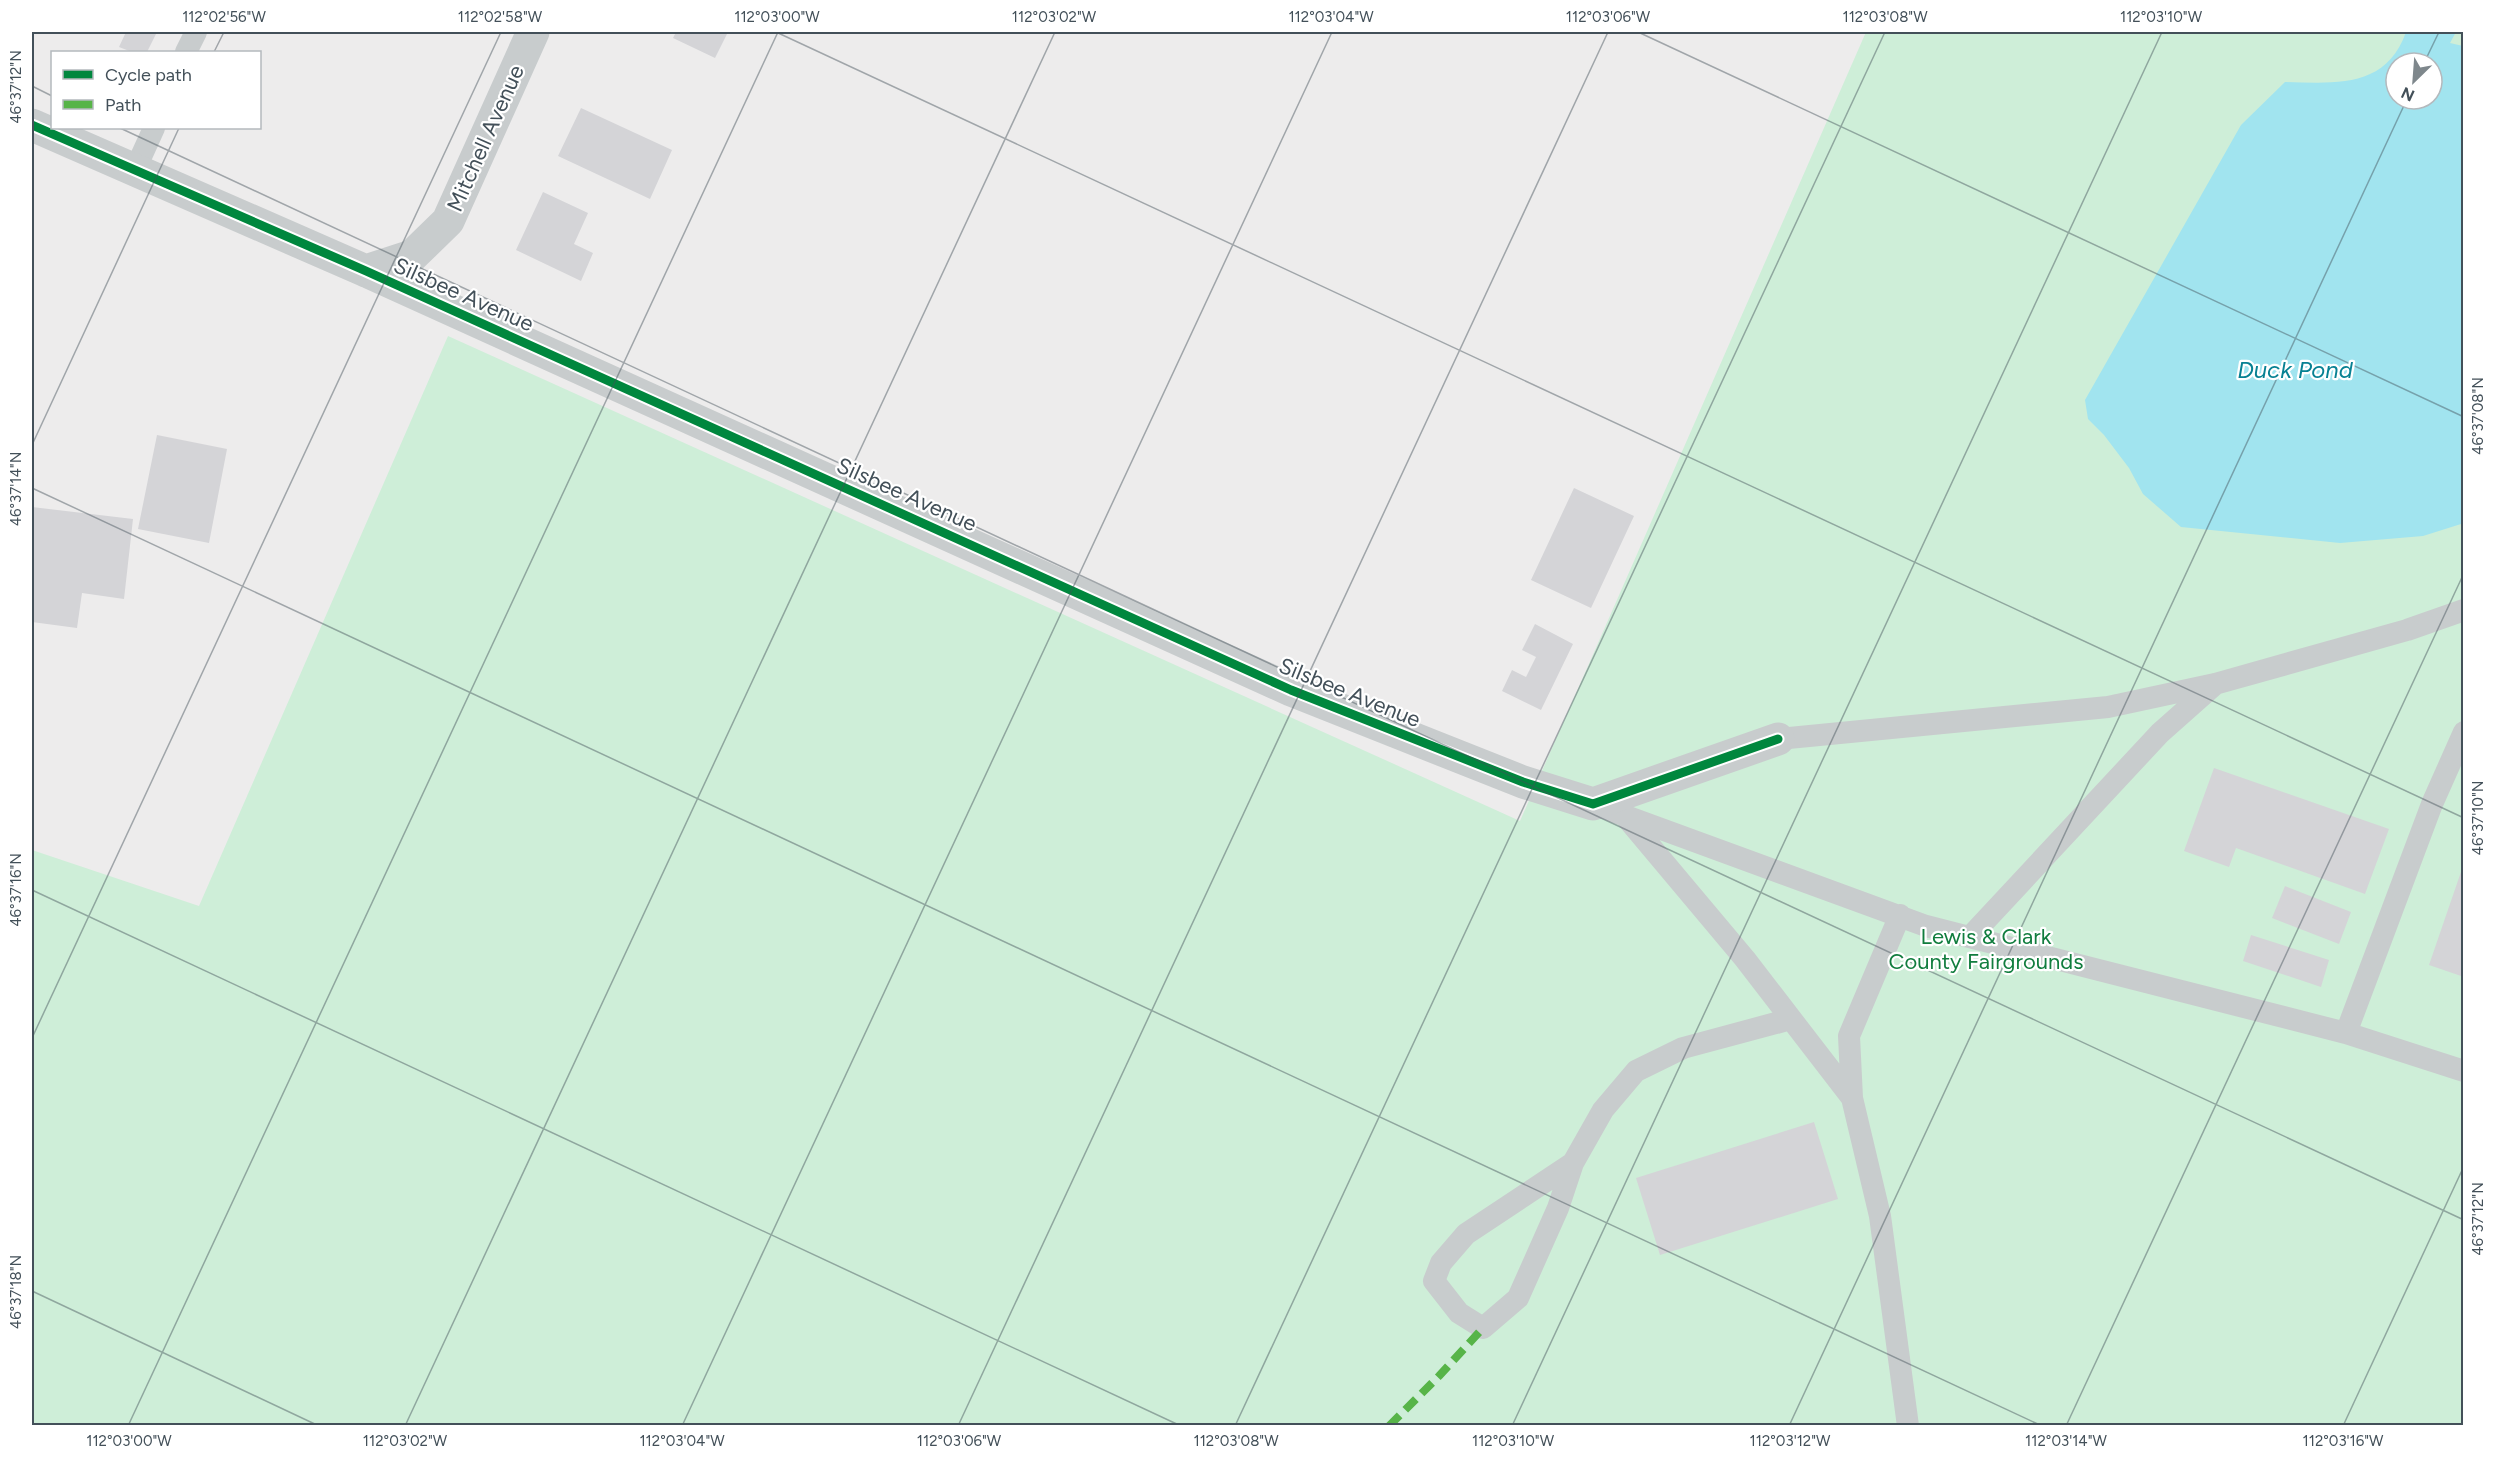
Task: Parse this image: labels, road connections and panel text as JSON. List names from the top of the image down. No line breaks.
{"streets":{"street":["Mitchell Avenue","Silsbee Avenue"]},"crossings":[["Mitchell Avenue","Silsbee Avenue"]],"water":["Duck Pond"],"parks":["Lewis & Clark County Fairgrounds"],"legend":["Cycle path","Path"],"north":"bottom left","coordinates":["112°02'56\"W","112°02'58\"W","112°03'00\"W","112°03'02\"W","112°03'04\"W","112°03'06\"W","112°03'08\"W","112°03'10\"W","46°37'12\"N","46°37'08\"N","46°37'14\"N","46°37'10\"N","46°37'16\"N","46°37'18\"N","112°03'12\"W","112°03'14\"W","112°03'16\"W"]}
